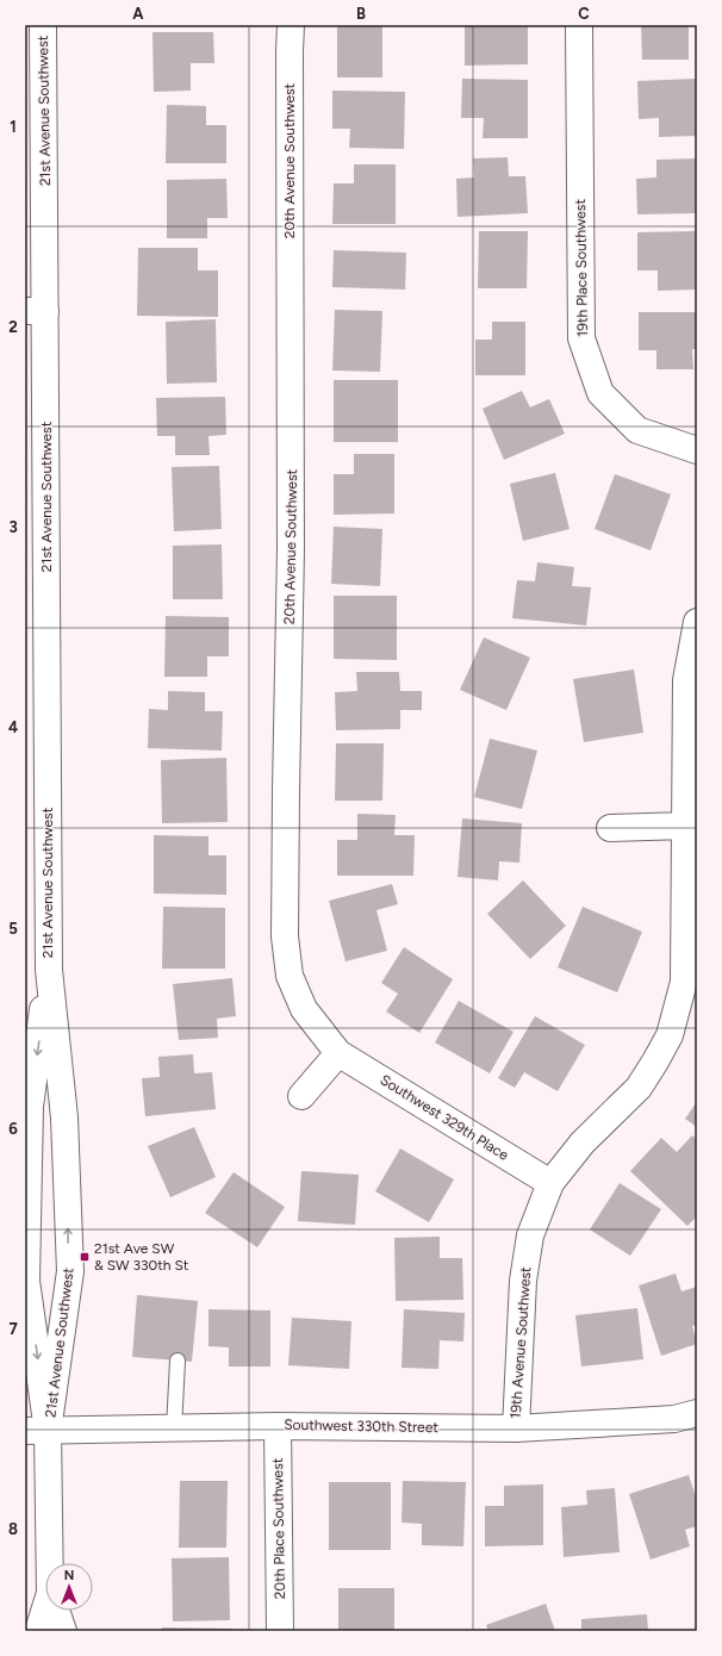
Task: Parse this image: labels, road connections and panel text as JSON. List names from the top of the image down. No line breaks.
{"streets":{"street":["21st Avenue Southwest","20th Avenue Southwest","19th Place Southwest","Southwest 329th Place","19th Avenue Southwest","Southwest 330th Street","20th Place Southwest"]},"crossings":[["21st Avenue Southwest","Southwest 330th Street"],["20th Avenue Southwest","Southwest 329th Place"],["Southwest 329th Place","19th Avenue Southwest"],["19th Avenue Southwest","Southwest 330th Street"],["Southwest 330th Street","20th Place Southwest"]],"places":{"transit":["21st Ave SW & SW 330th St"]},"north":"top","grid":{"columns":["A","B","C"],"rows":["1","2","3","4","5","6","7","8"]}}
